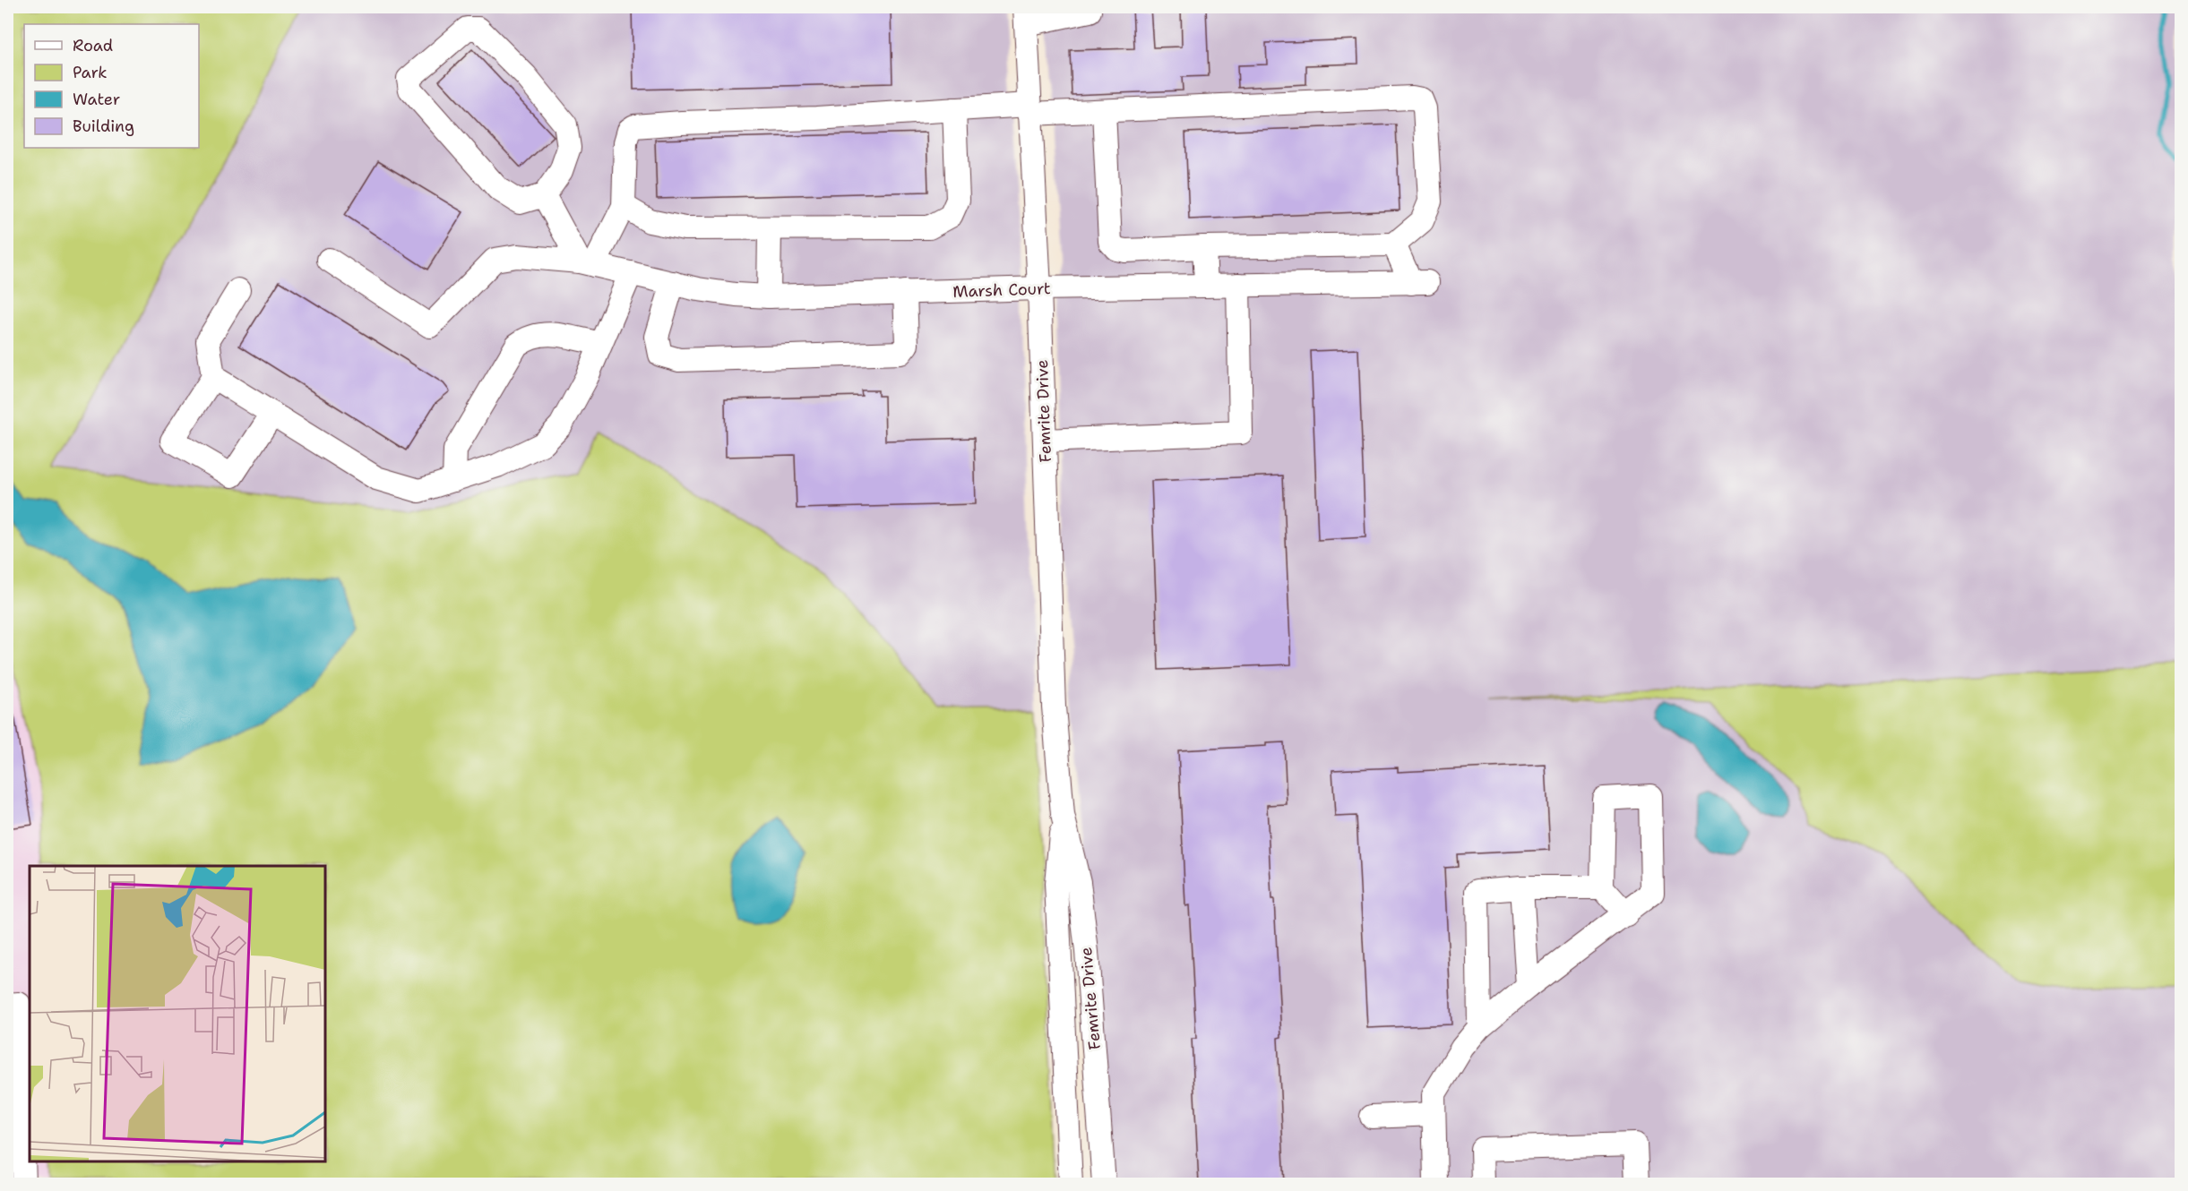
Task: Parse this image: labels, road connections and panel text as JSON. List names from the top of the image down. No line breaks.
{"streets":{"street":["Marsh Court","Femrite Drive"]},"crossings":[["Marsh Court","Femrite Drive"]],"legend":["Road","Park","Water","Building"]}
